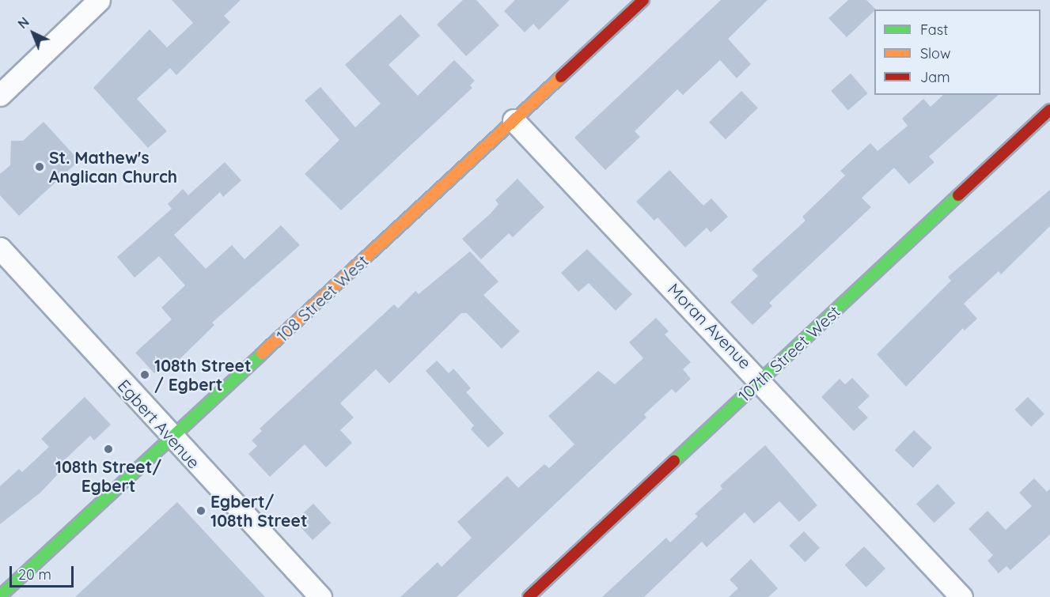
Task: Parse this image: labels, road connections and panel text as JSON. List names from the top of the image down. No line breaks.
{"streets":{"street":["108 Street West","Moran Avenue","107th Street West","Egbert Avenue"]},"crossings":[["108 Street West","Moran Avenue"],["108 Street West","Egbert Avenue"],["Moran Avenue","107th Street West"]],"places":["St. Mathew's Anglican Church","108th Street / Egbert","108th Street/ Egbert","Egbert/ 108th Street"],"legend":["Fast","Slow","Jam"],"scale_bar":"20 m","north":"top left"}
